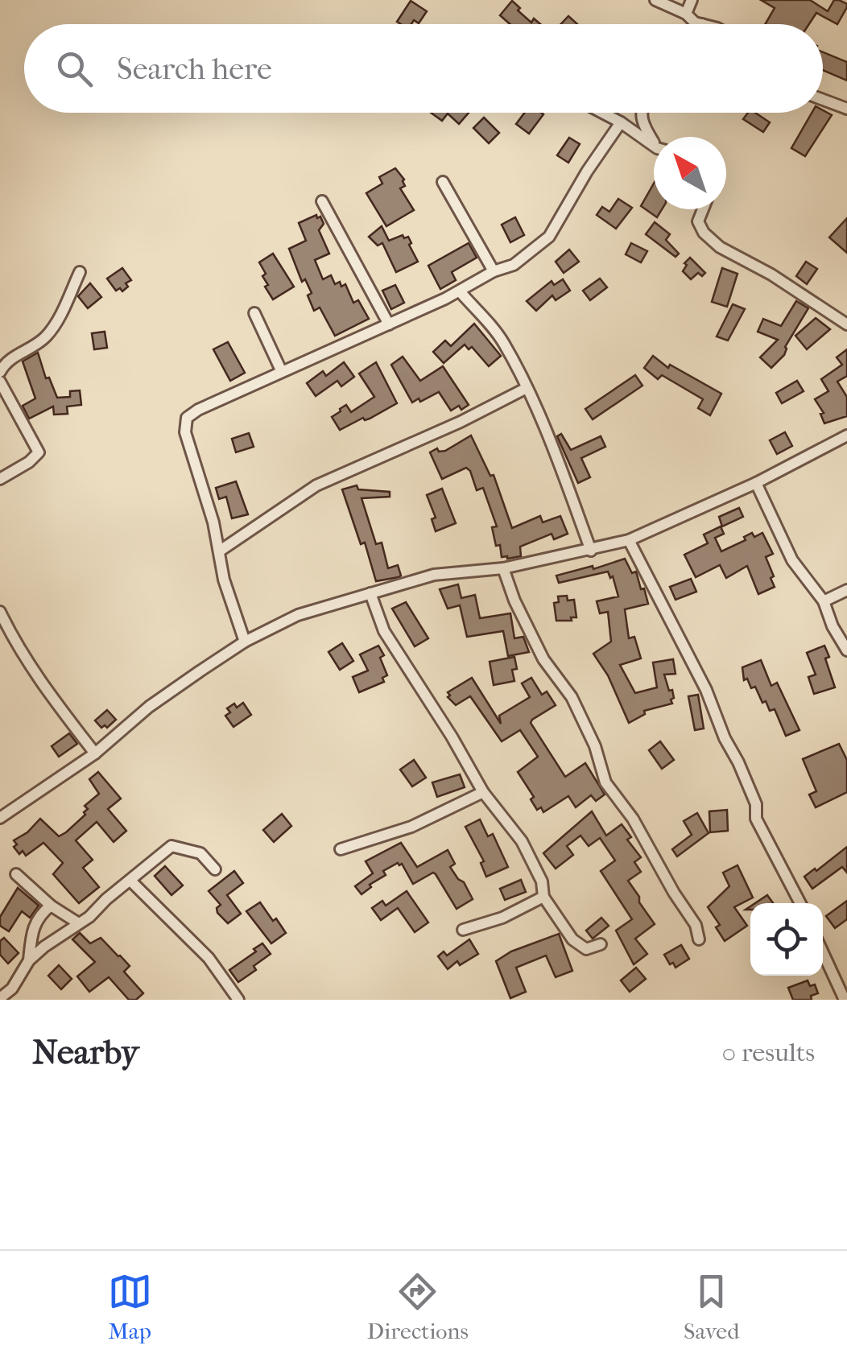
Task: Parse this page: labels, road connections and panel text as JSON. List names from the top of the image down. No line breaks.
{"north":"top left","page":{"search":"Search here","heading":["Nearby","0 results"],"nav":["Map","Directions","Saved"]}}
